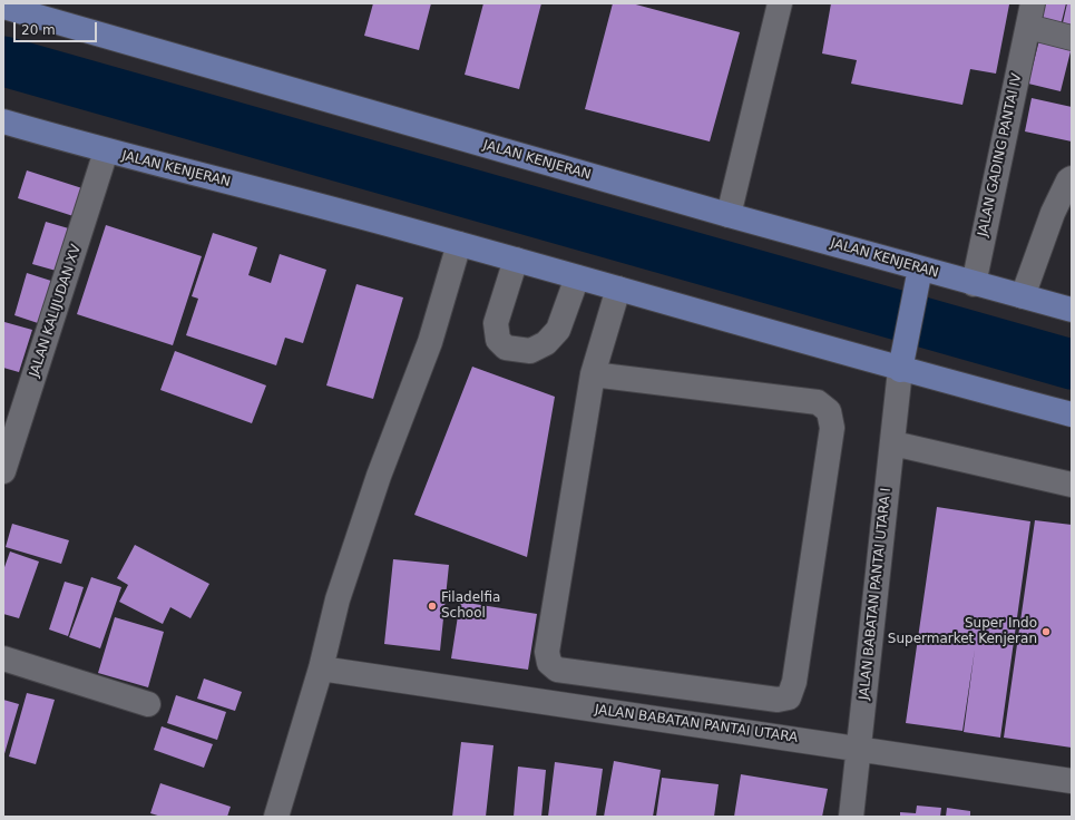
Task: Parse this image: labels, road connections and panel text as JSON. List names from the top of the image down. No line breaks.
{"streets":{"main road":["JALAN KENJERAN"],"street":["JALAN GADING PANTAI IV","JALAN KALIJUDAN XV","JALAN BABATAN PANTAI UTARA I","JALAN BABATAN PANTAI UTARA"]},"crossings":[["JALAN GADING PANTAI IV","JALAN KENJERAN"],["JALAN KENJERAN","JALAN KALIJUDAN XV"],["JALAN KENJERAN","JALAN BABATAN PANTAI UTARA I"],["JALAN BABATAN PANTAI UTARA I","JALAN BABATAN PANTAI UTARA"]],"places":["Filadelfia School","Super Indo Supermarket Kenjeran"],"scale_bar":"20 m"}
